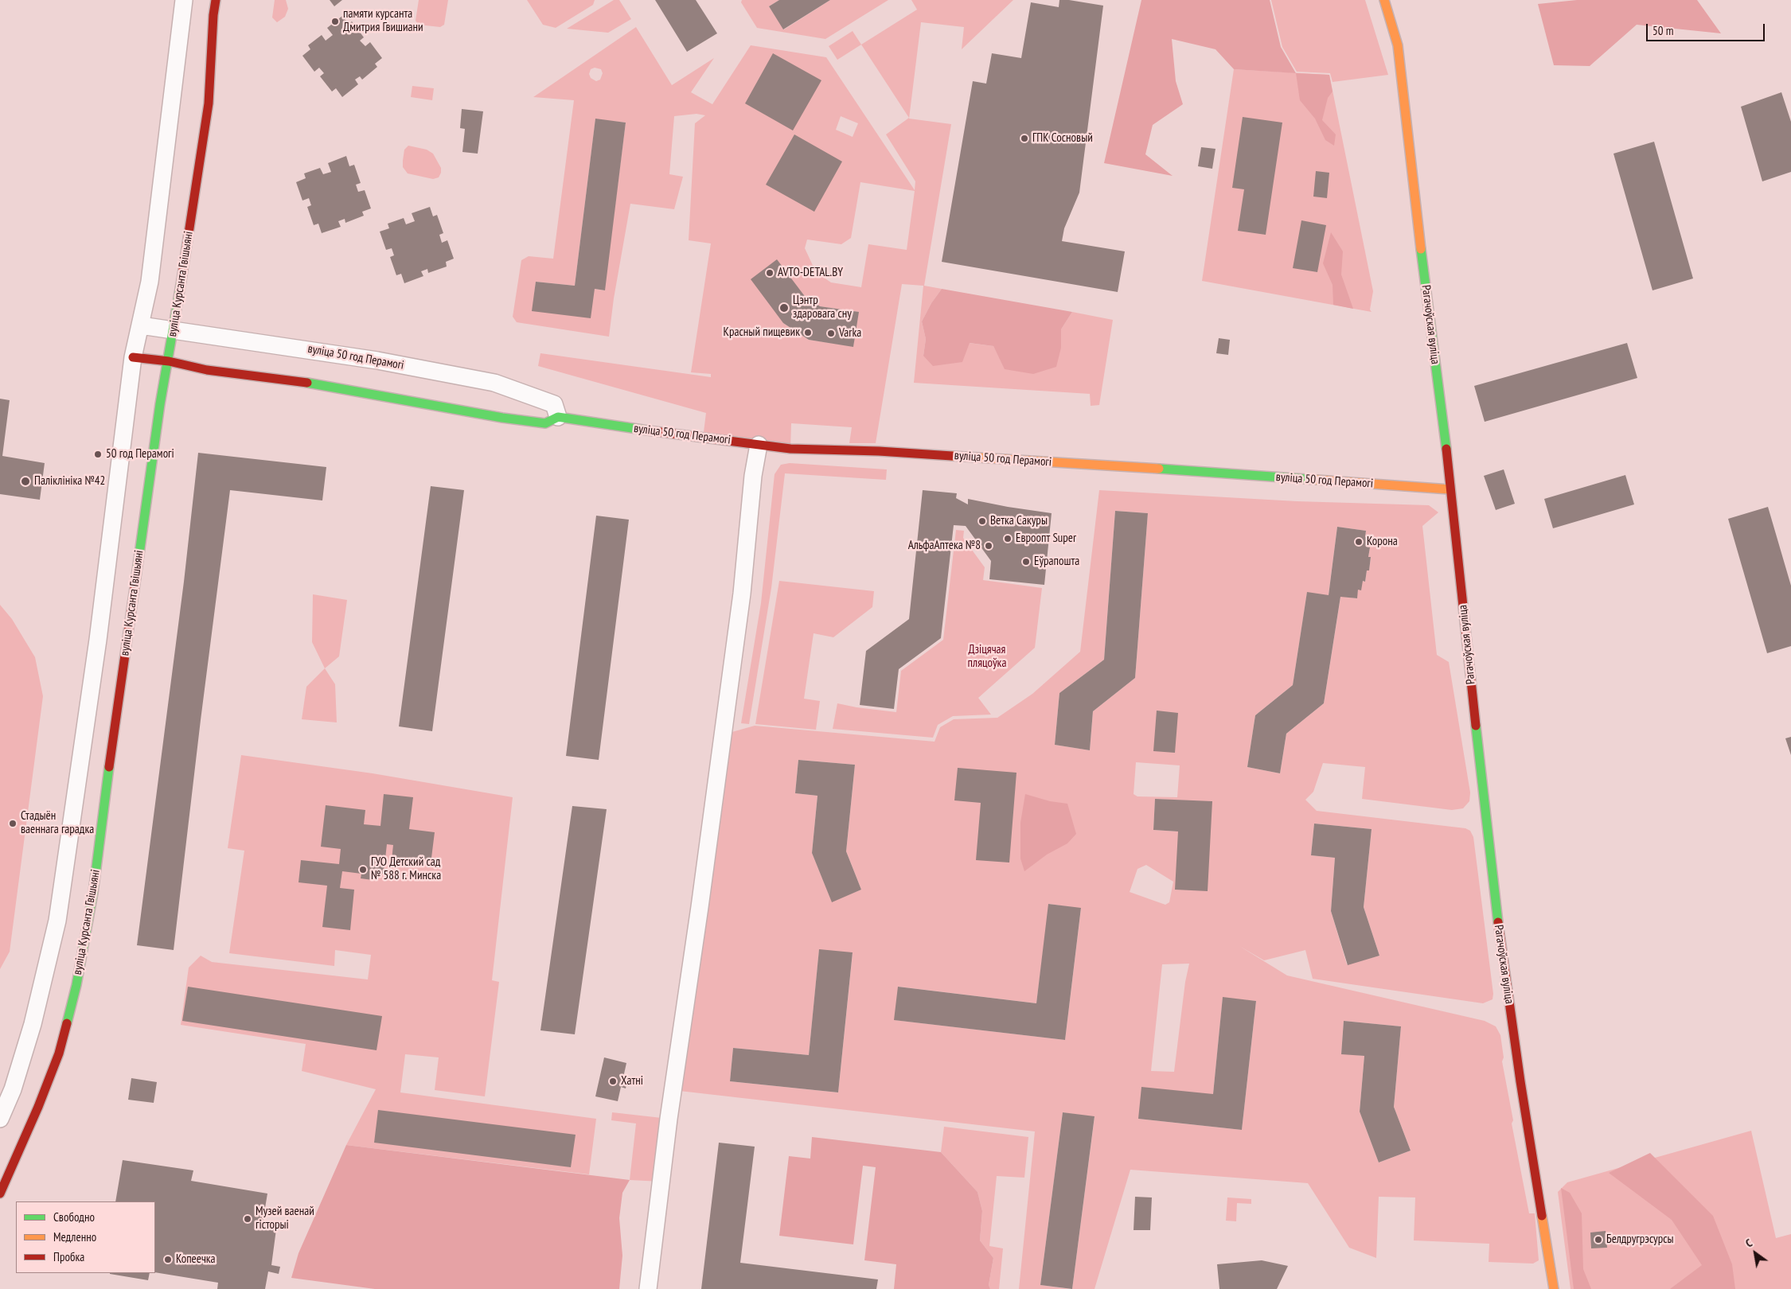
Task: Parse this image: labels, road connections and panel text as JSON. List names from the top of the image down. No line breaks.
{"streets":{"street":["вуліца Курсанта Гвішыяні","Рагачоўская вуліца","вуліца 50 год Перамогі"]},"crossings":[["вуліца Курсанта Гвішыяні","вуліца 50 год Перамогі"],["Рагачоўская вуліца","вуліца 50 год Перамогі"]],"parks":["Дзіцячая пляцоўка"],"places":["памяти курсанта Дмитрия Гвишиани","ГПК Сосновый","AVTO-DETAL.BY","Цэнтр здаровага сну","Красный пищевик","Varka","50 год Перамогі","Паліклініка №42","Ветка Сакуры","Евроопт Super","Корона","АльфаАптека №8","Еўрапошта","Стадыён ваеннага гарадка","ГУО Детский сад № 588 г. Минска","Хатні","Музей ваенай гісторыі","Белдругрэсурсы","Копеечка"],"legend":["Свободно","Медленно","Пробка"],"scale_bar":"50 m","north":"top left"}
